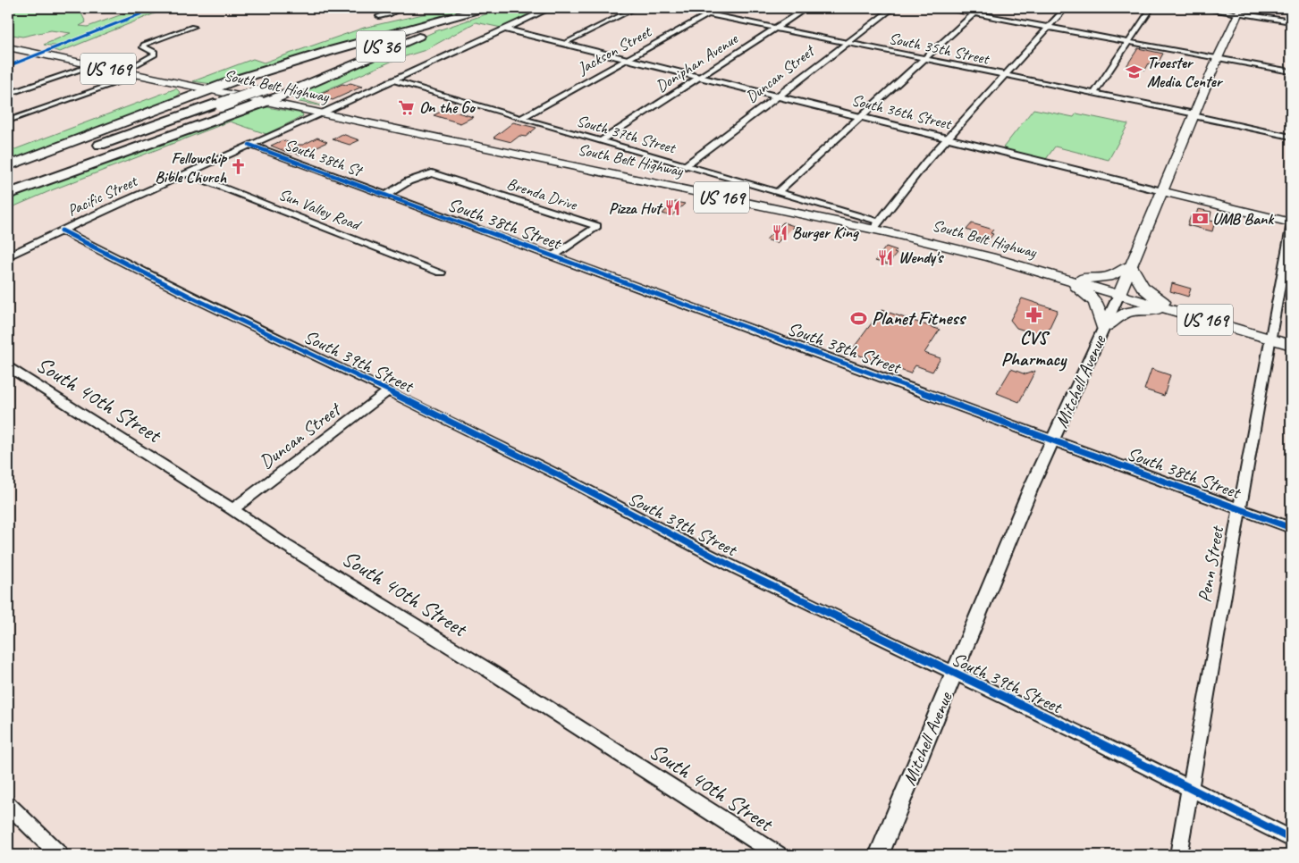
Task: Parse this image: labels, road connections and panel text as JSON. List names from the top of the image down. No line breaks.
{"streets":{"highway":["US 36"],"main road":["US 169","South Belt Highway","South 36th Street","Mitchell Avenue"],"street":["South 35th Street","Jackson Street","Doniphan Avenue","Duncan Street","South 37th Street","South 38th St","Brenda Drive","Pacific Street","Sun Valley Road","South 38th Street","South 39th Street","South 40th Street","Penn Street"]},"crossings":[["South 35th Street","Jackson Street"],["South 35th Street","Doniphan Avenue"],["South 35th Street","Duncan Street"],["South 35th Street","Mitchell Avenue"],["Jackson Street","South 36th Street"],["Jackson Street","South 37th Street"],["Doniphan Avenue","South 36th Street"],["Doniphan Avenue","South 37th Street"],["Duncan Street","South 36th Street"],["Duncan Street","South 37th Street"],["Duncan Street","South 39th Street"],["Duncan Street","South 40th Street"],["South Belt Highway","South 37th Street"],["South Belt Highway","Pacific Street"],["South Belt Highway","Mitchell Avenue"],["South Belt Highway","Penn Street"],["South 36th Street","Pacific Street"],["South 36th Street","Mitchell Avenue"],["South 37th Street","Pacific Street"],["South 38th St","Brenda Drive"],["South 38th St","Pacific Street"],["South 38th St","South 38th Street"],["Brenda Drive","South 38th Street"],["Pacific Street","Sun Valley Road"],["Pacific Street","South 39th Street"],["South 38th Street","Mitchell Avenue"],["South 38th Street","Penn Street"],["South 39th Street","Mitchell Avenue"],["South 39th Street","Penn Street"]],"places":{"school or university":["Troester Media Center"],"supermarket":["On the Go"],"church":["Fellowship Bible Church"],"restaurant":["Pizza Hut","Burger King","Wendy's"],"bank":["UMB Bank"],"pharmacy":["CVS Pharmacy"],"sports":["Planet Fitness"]}}
